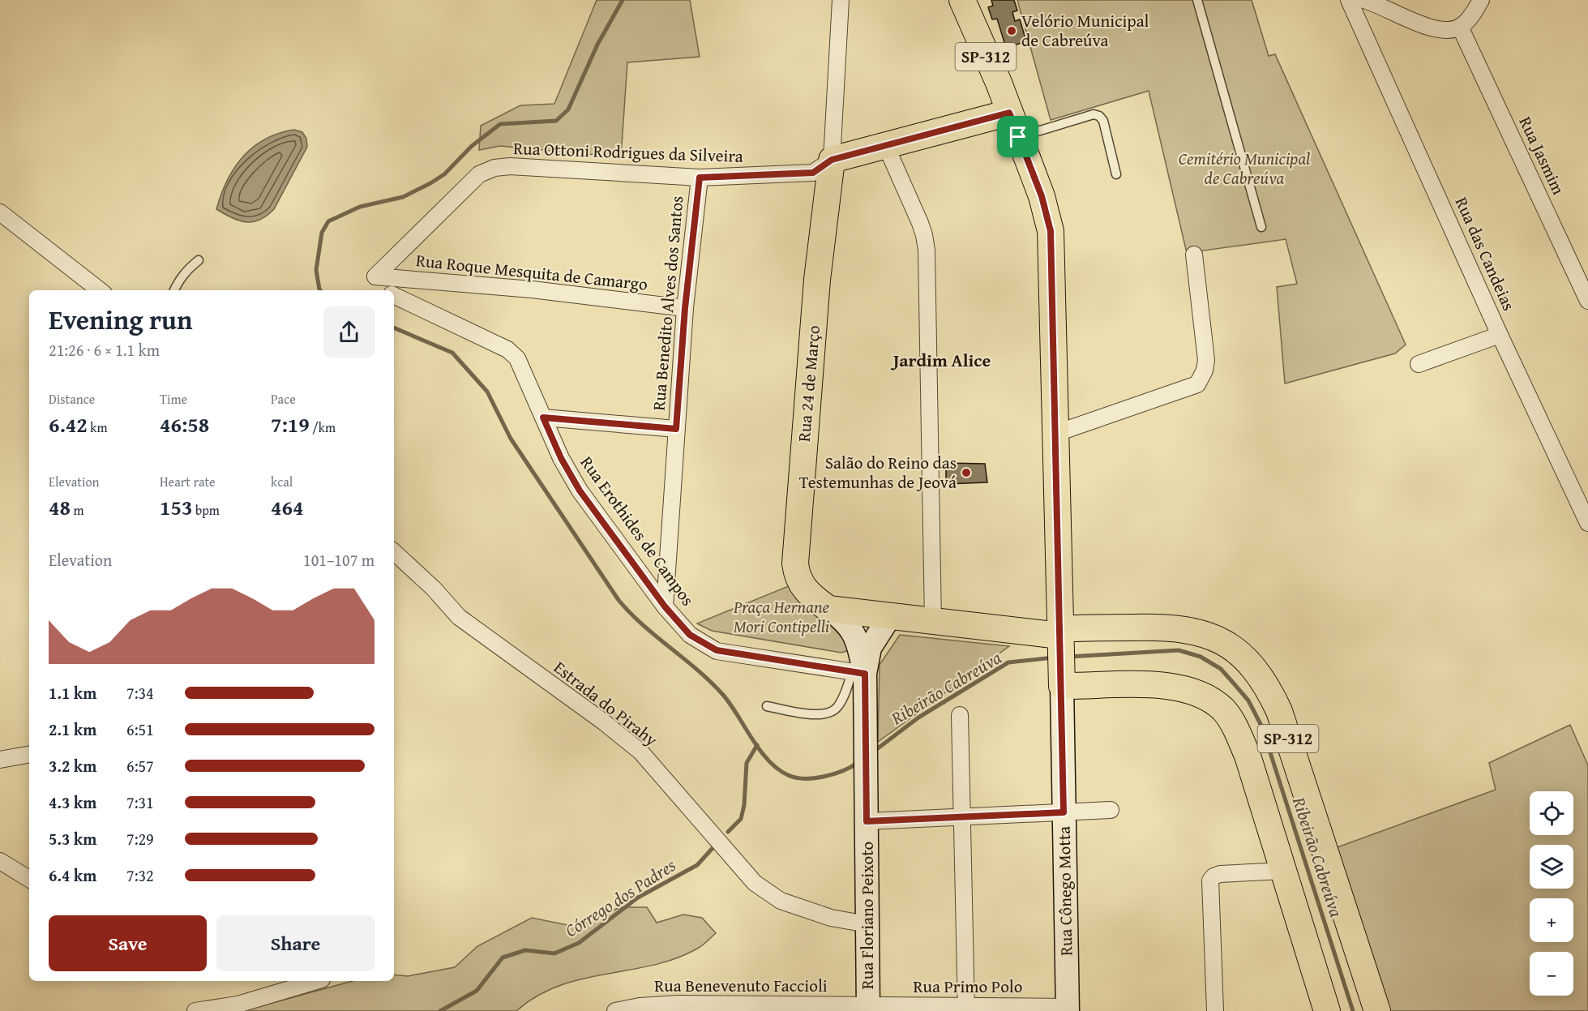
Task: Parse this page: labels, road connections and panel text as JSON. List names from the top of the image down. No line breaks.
{"streets":{"main road":["SP-312","Rua 24 de Março","Rua Cônego Motta"],"street":["Rua Ottoni Rodrigues da Silveira","Rua Jasmim","Rua das Candeias","Rua Roque Mesquita de Camargo","Rua Benedito Alves dos Santos","Rua Erothides de Campos","Estrada do Pirahy","Rua Floriano Peixoto","Rua Benevenuto Faccioli","Rua Primo Polo"]},"crossings":[["SP-312","Rua 24 de Março"],["SP-312","Rua Cônego Motta"],["Rua Ottoni Rodrigues da Silveira","Rua Roque Mesquita de Camargo"],["Rua Ottoni Rodrigues da Silveira","Rua Benedito Alves dos Santos"],["Rua Ottoni Rodrigues da Silveira","Rua 24 de Março"],["Rua Ottoni Rodrigues da Silveira","Rua Erothides de Campos"],["Rua Roque Mesquita de Camargo","Rua Benedito Alves dos Santos"],["Rua Roque Mesquita de Camargo","Rua Erothides de Campos"],["Rua Benedito Alves dos Santos","Rua Erothides de Campos"],["Rua 24 de Março","Rua Cônego Motta"],["Rua Erothides de Campos","Rua Floriano Peixoto"],["Estrada do Pirahy","Rua Floriano Peixoto"],["Rua Cônego Motta","Rua Primo Polo"],["Rua Floriano Peixoto","Rua Benevenuto Faccioli"],["Rua Floriano Peixoto","Rua Primo Polo"],["Rua Benevenuto Faccioli","Rua Primo Polo"]],"districts":["Jardim Alice"],"water":["Ribeirão Cabreúva","Córrego dos Padres"],"parks":["Cemitério Municipal de Cabreúva","Praça Hernane Mori Contipelli"],"places":["Velório Municipal de Cabreúva","Salão do Reino das Testemunhas de Jeová"],"page":{"heading":["Evening run","21:26 · 6 × 1.1 km"],"stats":[["Distance","6.42 km"],["Time","46:58"],["Pace","7:19 /km"],["Elevation","48 m"],["Heart rate","153 bpm"],["kcal","464"]],"chart":["Elevation","101–107 m"],"list":[{"name":"1.1 km","note":"7:34"},{"name":"2.1 km","note":"6:51"},{"name":"3.2 km","note":"6:57"},{"name":"4.3 km","note":"7:31"},{"name":"5.3 km","note":"7:29"},{"name":"6.4 km","note":"7:32"}],"map_buttons":["+","−"],"buttons":["Save","Share"]}}
